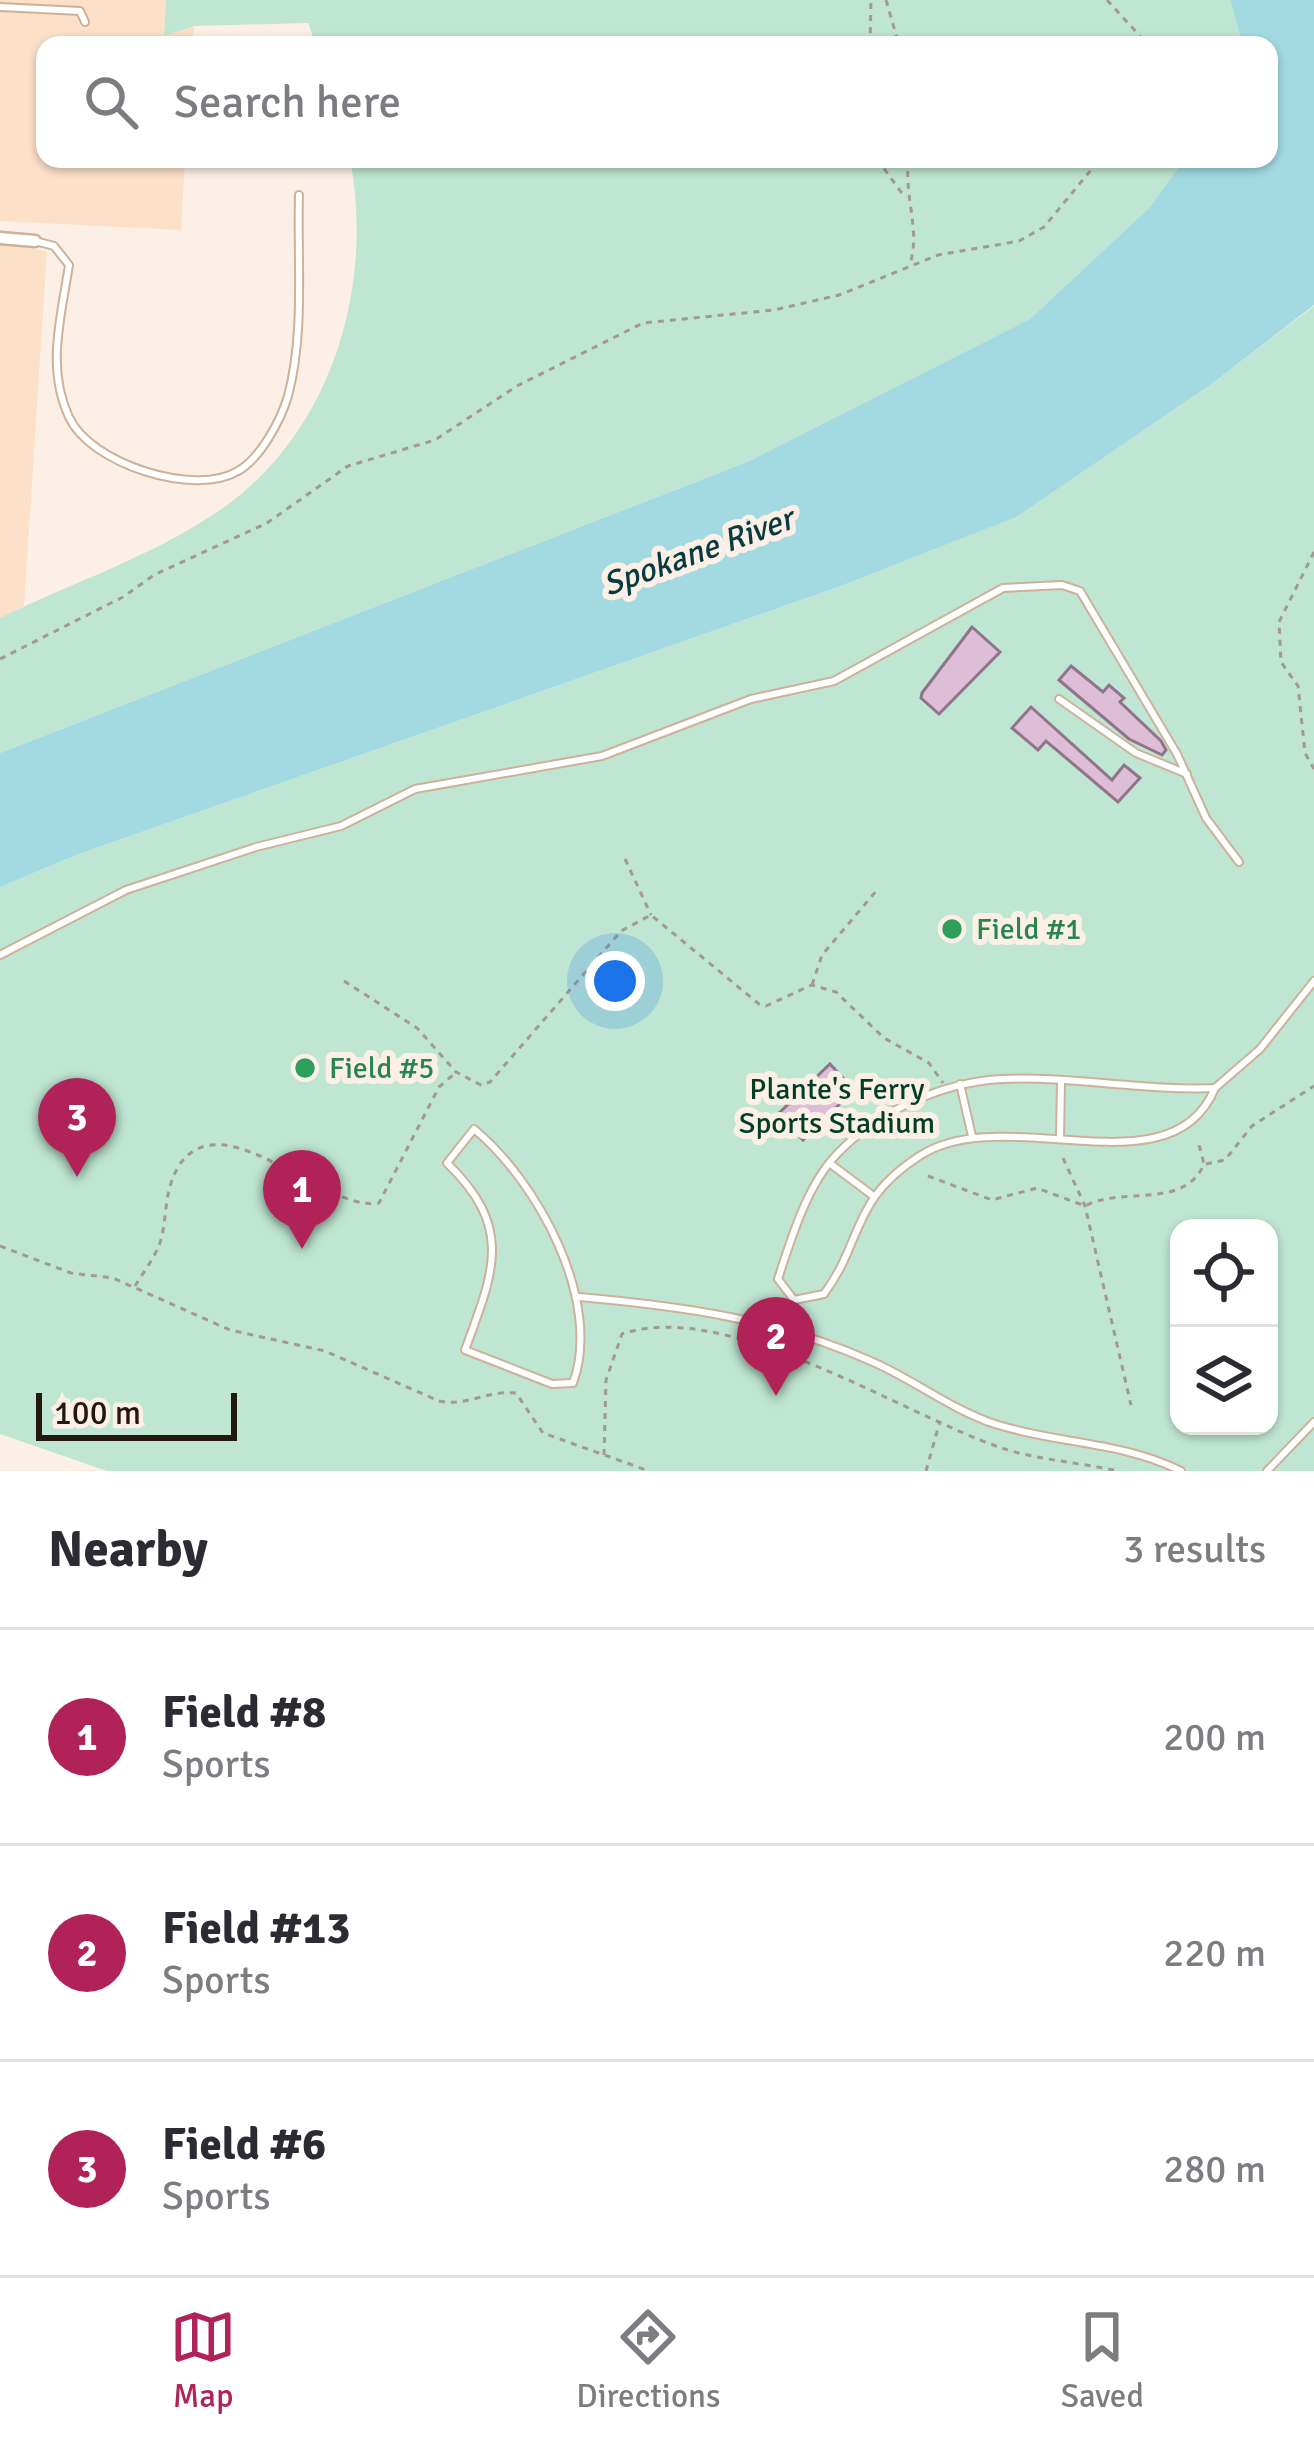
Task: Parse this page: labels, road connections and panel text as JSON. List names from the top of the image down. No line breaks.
{"water":["Spokane River"],"parks":["Plante's Ferry Sports Stadium"],"places":["Field #1","Field #5"],"scale_bar":"100 m","page":{"search":"Search here","pins":["3","1","2"],"scale":"100 m","heading":["Nearby","3 results"],"list":[{"mark":"1","name":"Field #8","note":"Sports","value":"200 m"},{"mark":"2","name":"Field #13","note":"Sports","value":"220 m"},{"mark":"3","name":"Field #6","note":"Sports","value":"280 m"}],"nav":["Map","Directions","Saved"]}}
